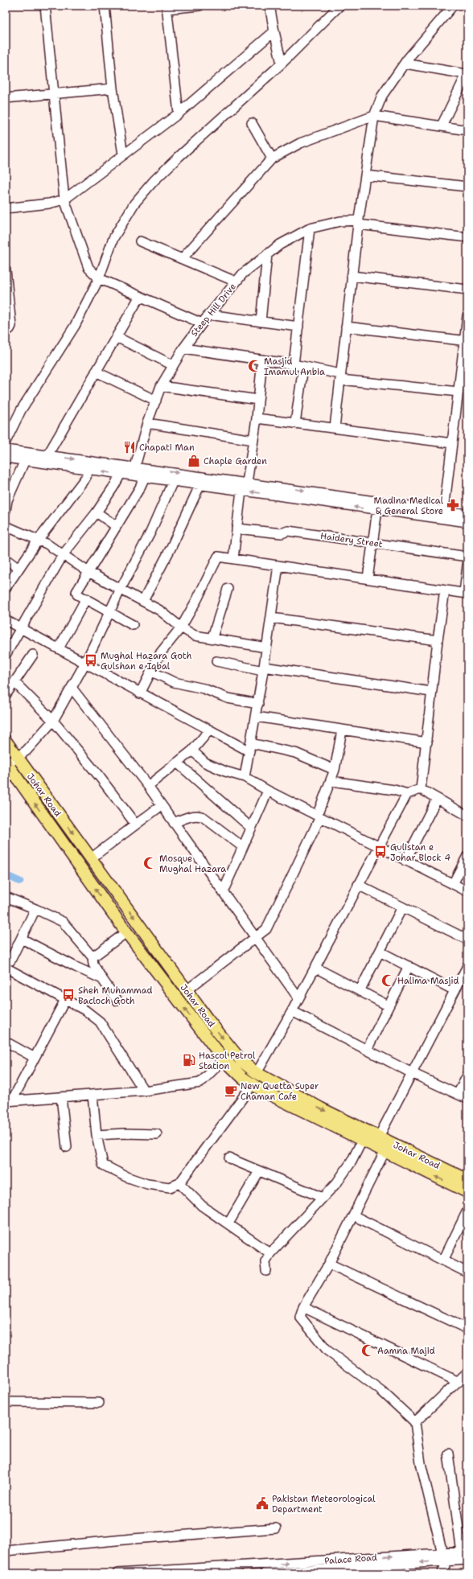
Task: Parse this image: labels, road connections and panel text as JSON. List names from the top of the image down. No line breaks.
{"streets":{"main road":["Johar Road"],"street":["Steep Hill Drive","Haidery Street","Palace Road"]},"places":{"mosque":["Masjid Imamul Anbia","Mosque Mughal Hazara","Halima Masjid","Aamna Majid"],"restaurant":["Chapati Man"],"shop":["Chaple Garden"],"pharmacy":["Madina Medical & General Store"],"bus stop":["Mughal Hazara Goth Gulshan e Iqbal","Gulistan e Johar Block 4","Sheh Muhammad Bacloch Goth"],"fuel station":["Hascol Petrol Station"],"cafe":["New Quetta Super Chaman Cafe"],"public building":["Pakistan Meteorological Department"]}}
